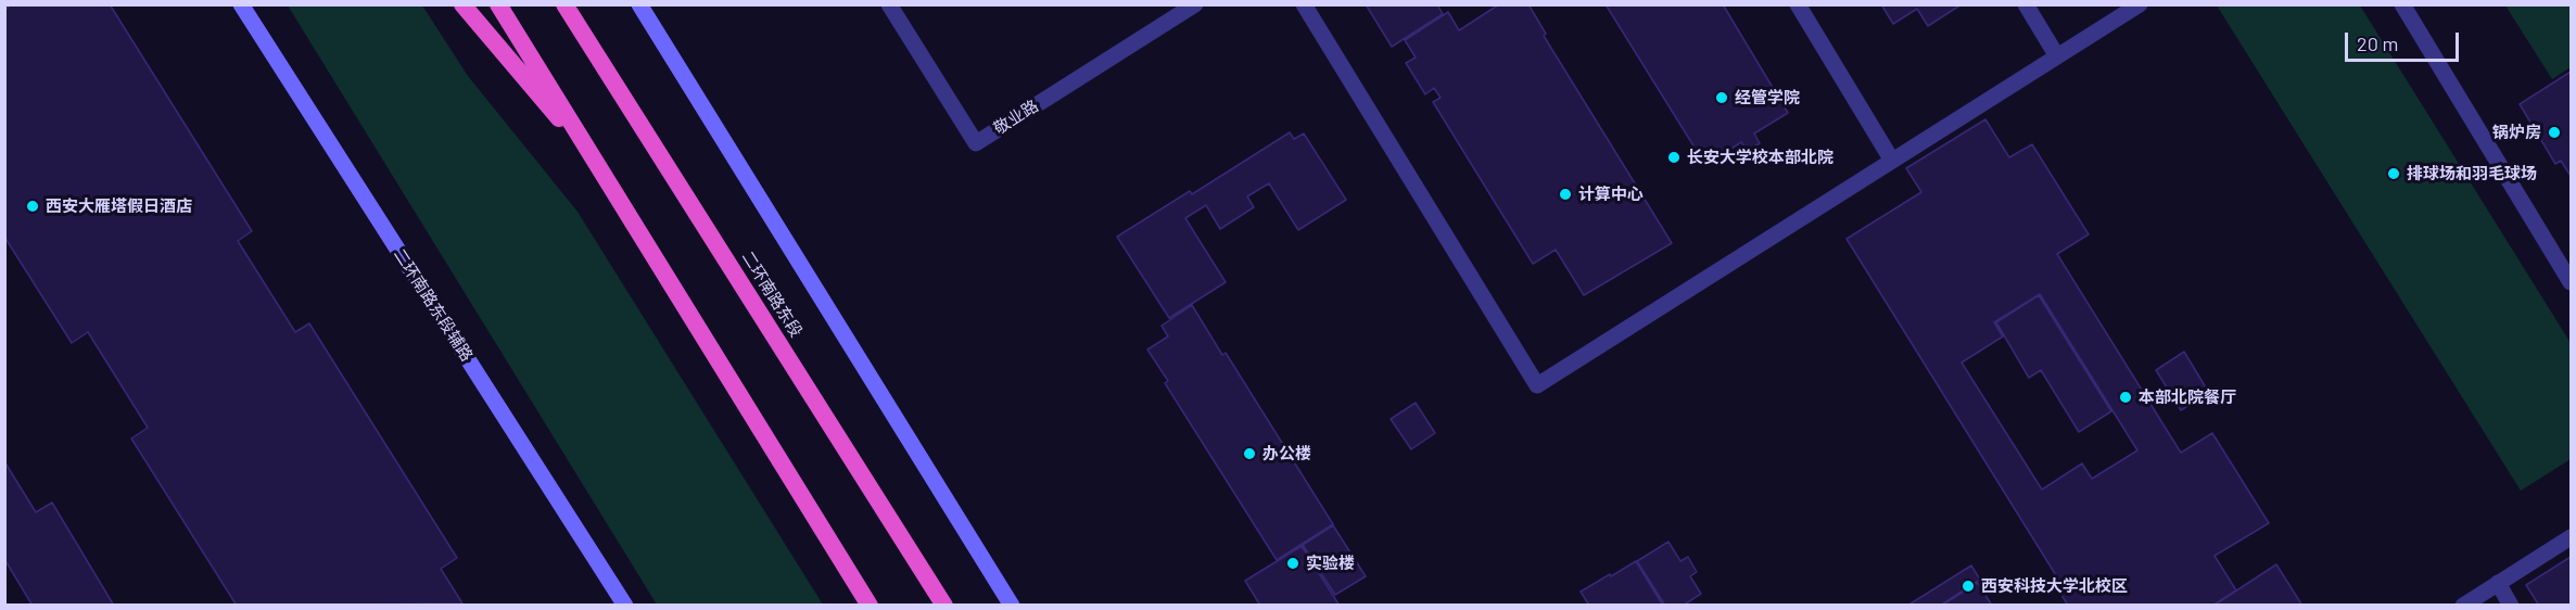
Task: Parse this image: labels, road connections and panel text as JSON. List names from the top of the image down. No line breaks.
{"streets":{"highway":["二环南路东段"],"main road":["二环南路东段辅路"],"street":["敬业路"]},"places":["经管学院","锅炉房","长安大学校本部北院","排球场和羽毛球场","计算中心","西安大雁塔假日酒店","本部北院餐厅","办公楼","实验楼","西安科技大学北校区"],"scale_bar":"20 m"}
